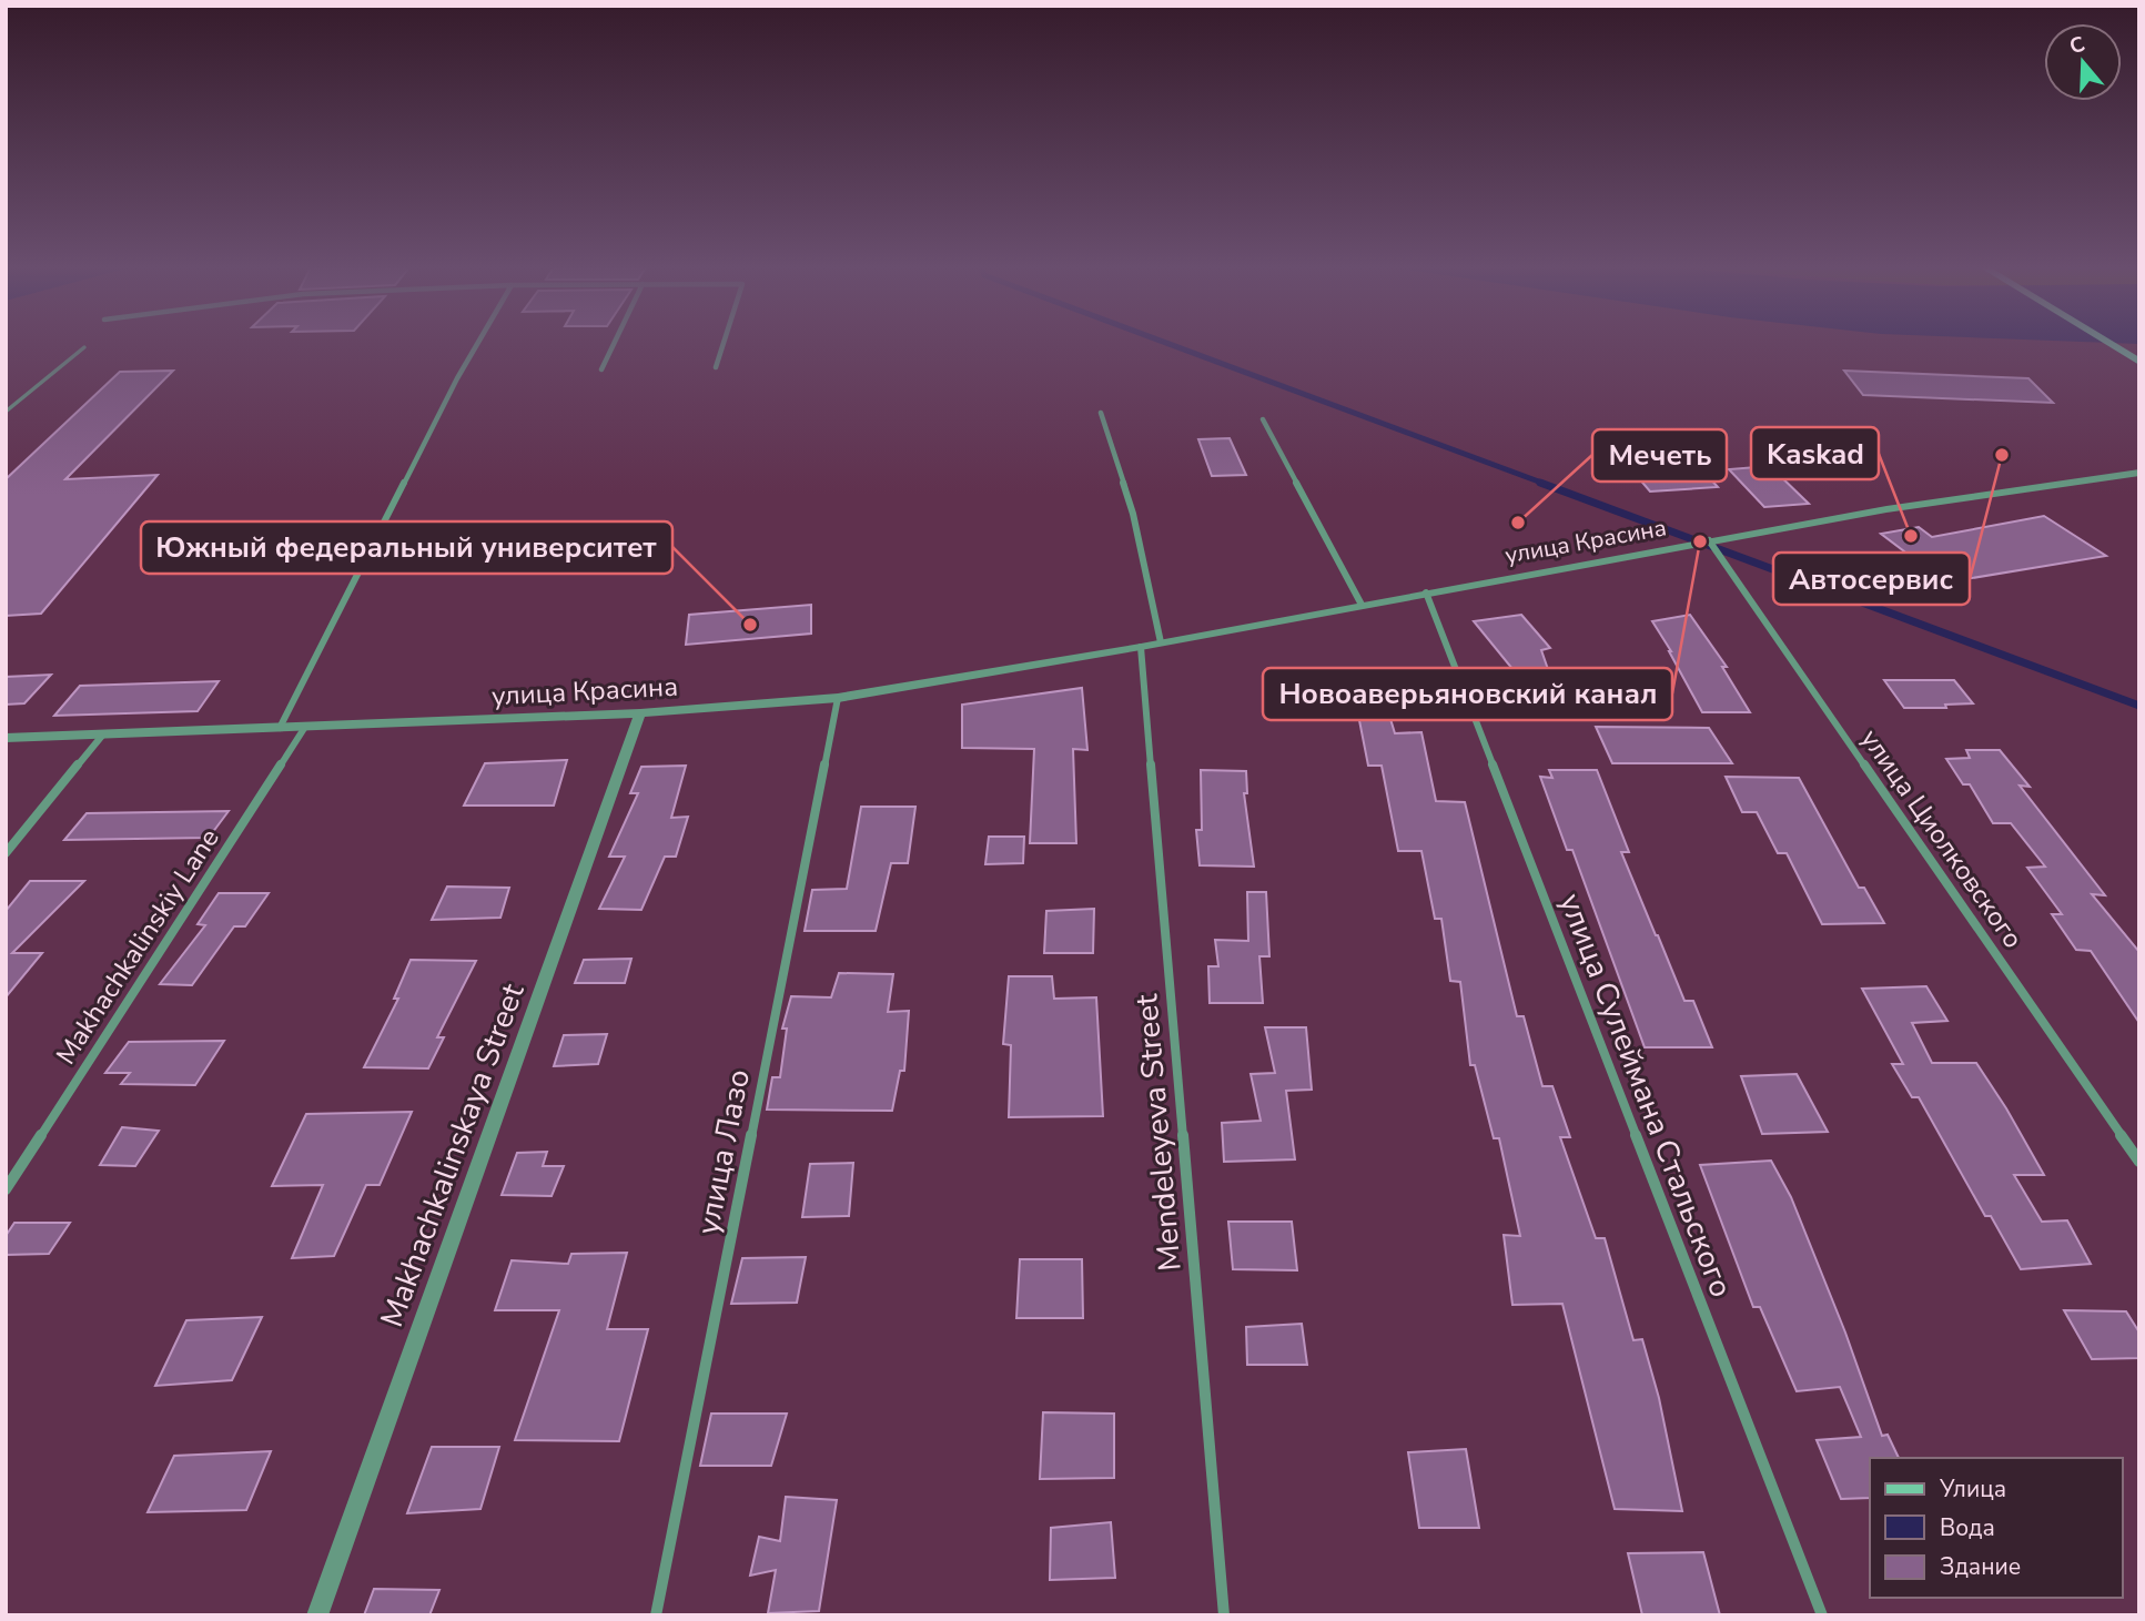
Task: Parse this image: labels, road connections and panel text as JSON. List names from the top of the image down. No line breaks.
{"streets":{"street":["улица Красина","улица Циолковского","Makhachkalinskiy Lane","улица Сулеймана Стальского","Mendeleyeva Street","улица Лазо","Makhachkalinskaya Street"]},"crossings":[["улица Красина","улица Циолковского"],["улица Красина","Makhachkalinskiy Lane"],["улица Красина","улица Сулеймана Стальского"],["улица Красина","Mendeleyeva Street"],["улица Красина","улица Лазо"],["улица Красина","Makhachkalinskaya Street"]],"places":["Автосервис","Мечеть","Kaskad","Новоаверьяновский канал","Южный федеральный университет"],"legend":["Улица","Вода","Здание"],"north":"top"}
